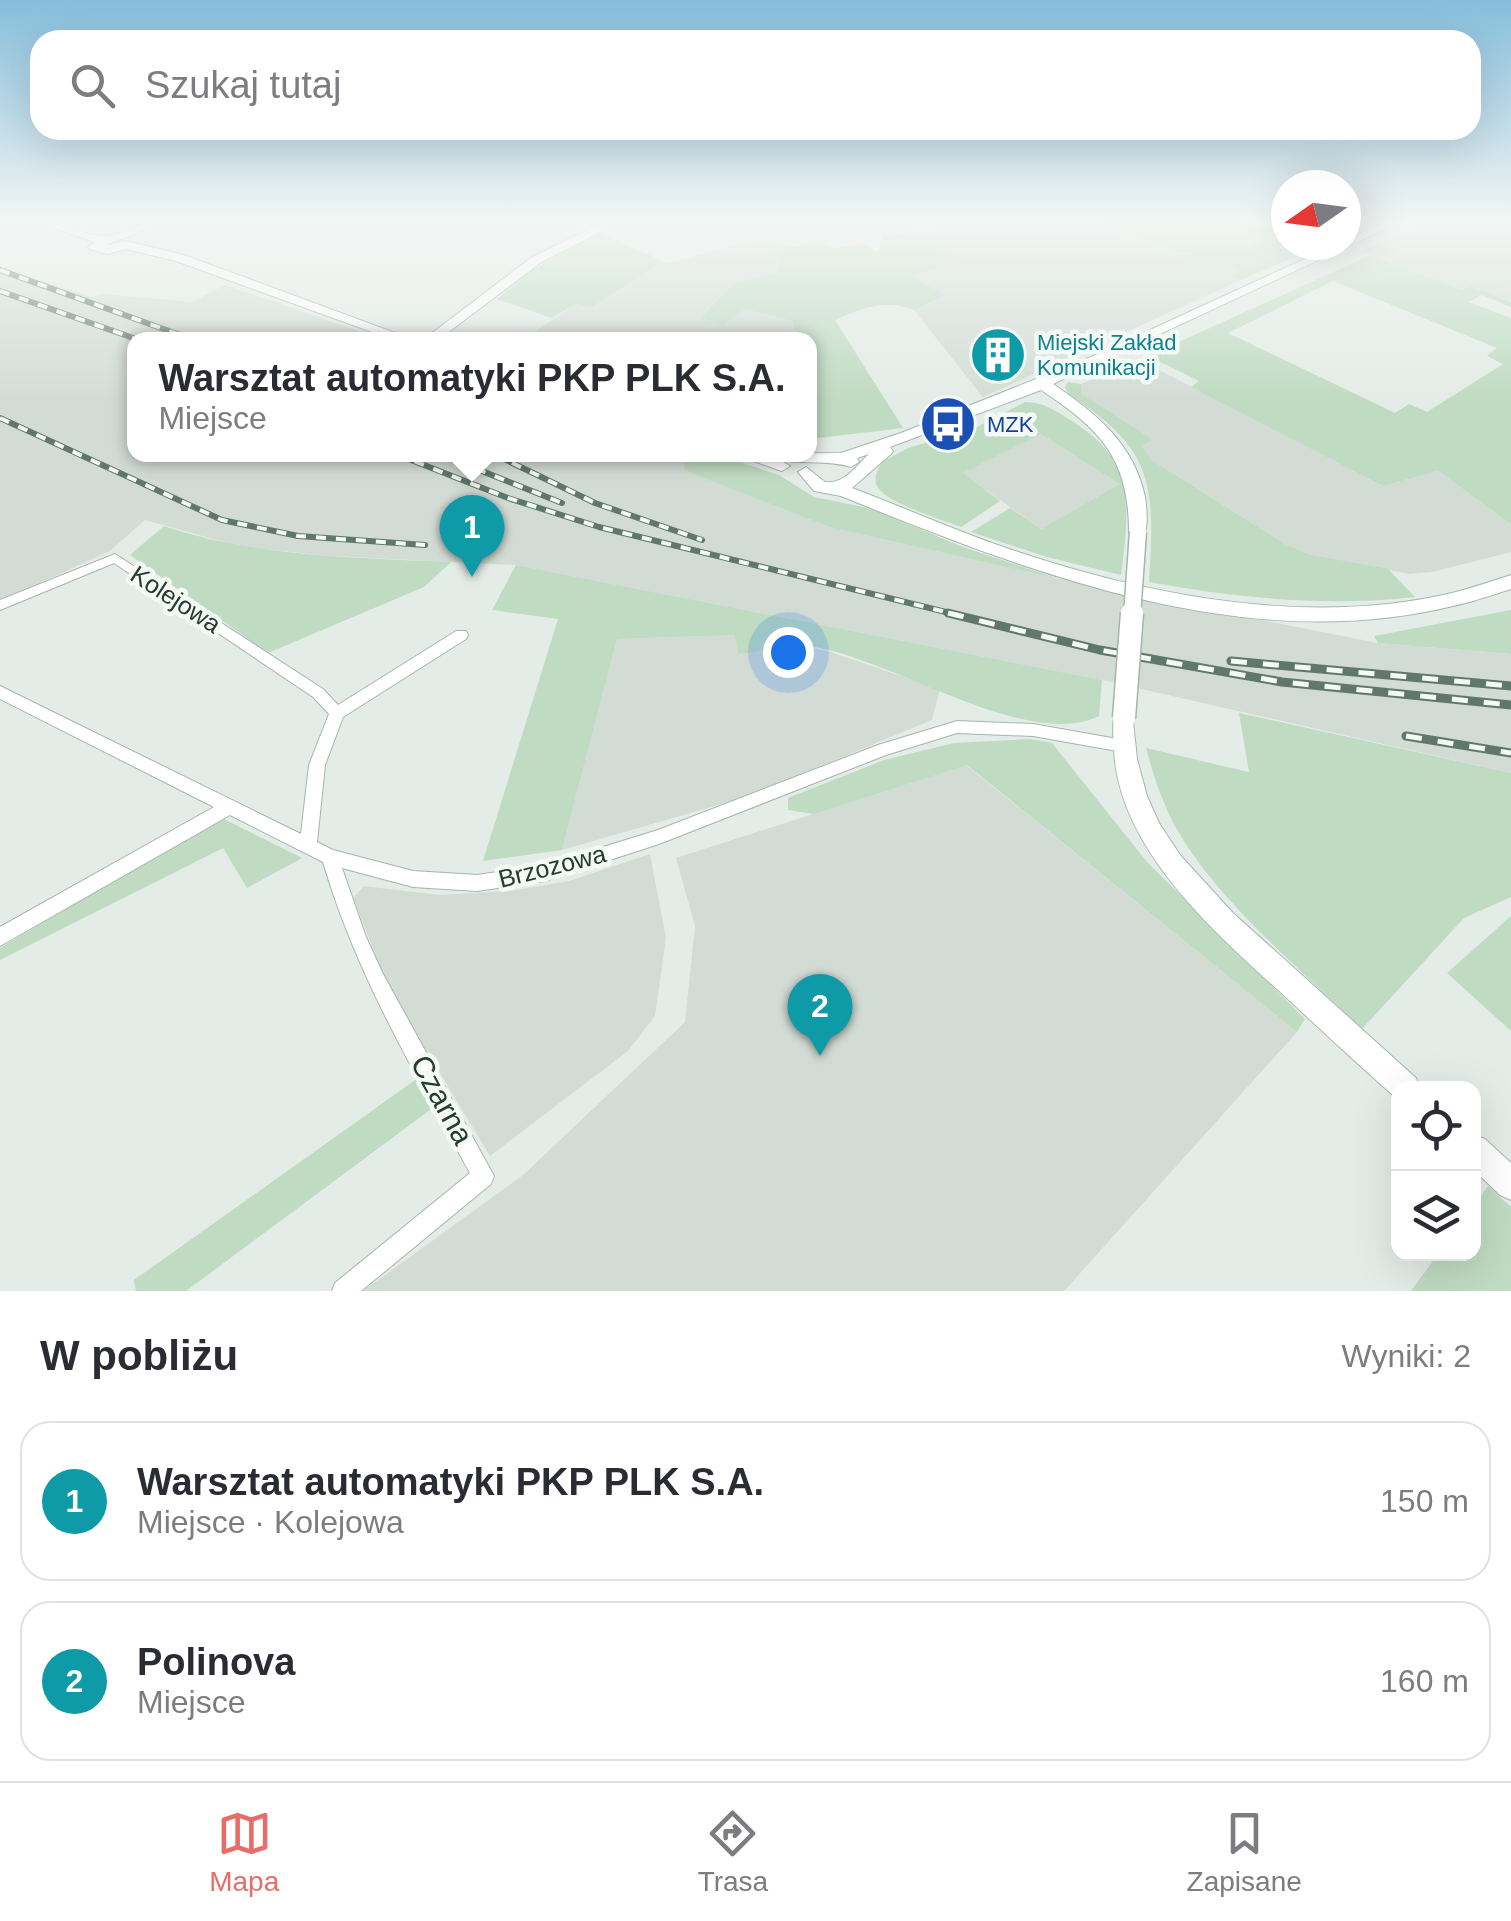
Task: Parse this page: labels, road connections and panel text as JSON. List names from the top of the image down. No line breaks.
{"streets":{"street":["Kolejowa","Brzozowa","Czarna"]},"crossings":[["Brzozowa","Czarna"]],"places":{"building":["Miejski Zakład Komunikacji"],"bus stop":["MZK"]},"north":"left","page":{"search":"Szukaj tutaj","popup":["Warsztat automatyki PKP PLK S.A.","Miejsce"],"pins":["1","2"],"heading":["W pobliżu","Wyniki: 2"],"list":[{"mark":"1","name":"Warsztat automatyki PKP PLK S.A.","note":"Miejsce · Kolejowa","value":"150 m"},{"mark":"2","name":"Polinova","note":"Miejsce","value":"160 m"}],"nav":["Mapa","Trasa","Zapisane"]}}
